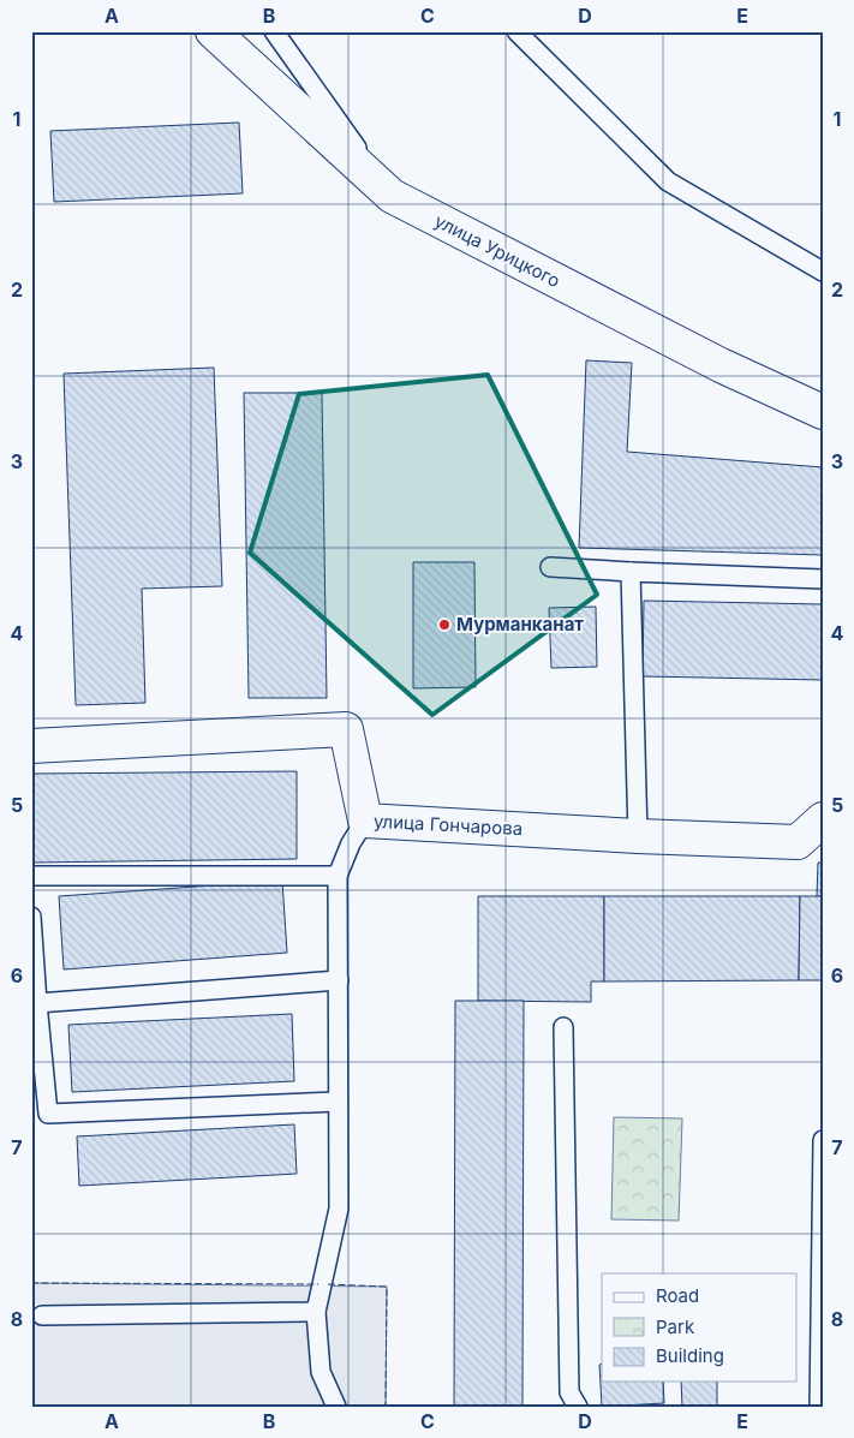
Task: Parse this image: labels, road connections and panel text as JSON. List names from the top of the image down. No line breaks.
{"streets":{"street":["улица Урицкого","улица Гончарова"]},"places":["Мурманканат"],"legend":["Road","Park","Building"],"grid":{"columns":["A","B","C","D","E"],"rows":["1","2","3","4","5","6","7","8"]}}
